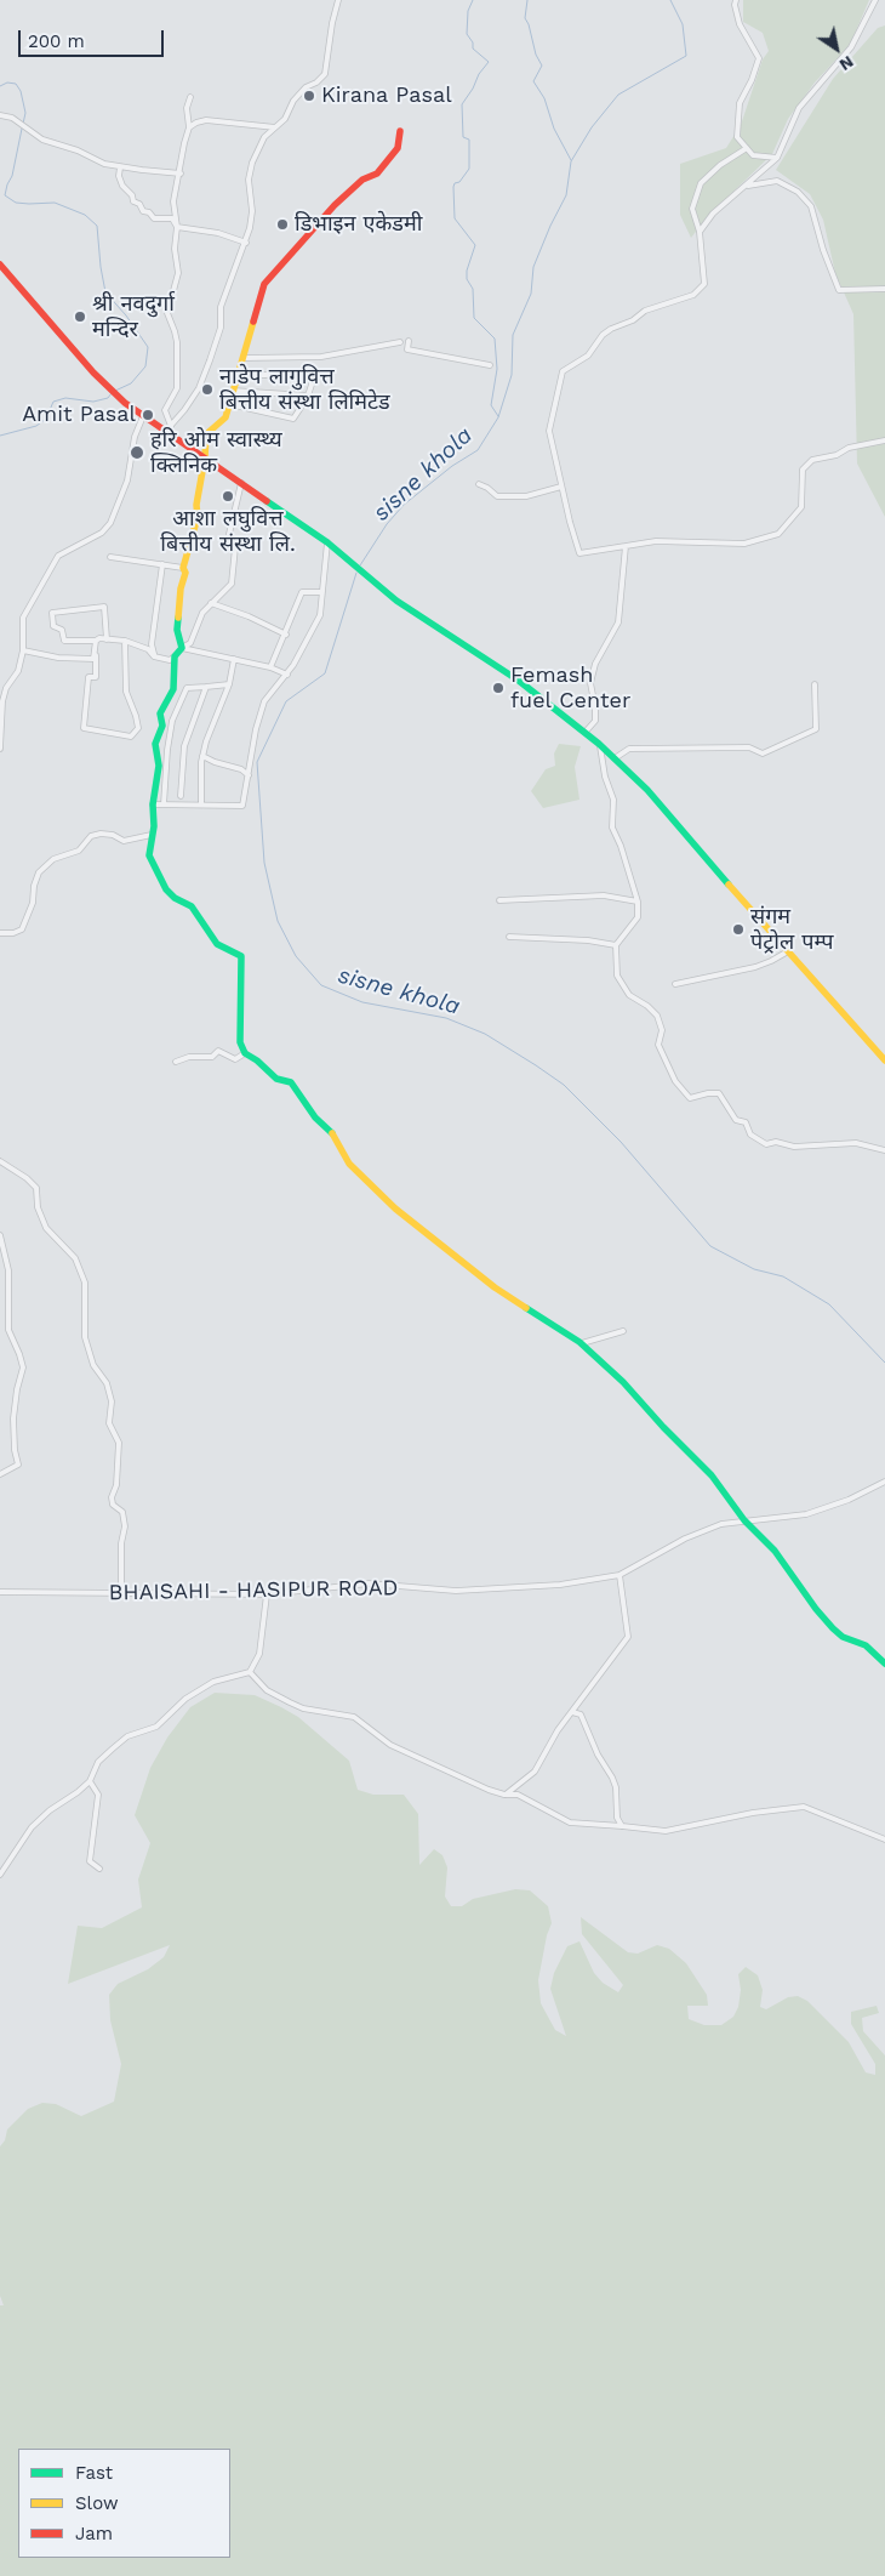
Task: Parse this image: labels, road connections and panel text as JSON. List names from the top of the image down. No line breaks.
{"streets":{"street":["BHAISAHI - HASIPUR ROAD"]},"water":["sisne khola"],"places":["Kirana Pasal","डिभाइन एकेडमी","श्री नवदुर्गा मन्दिर","नाडेप लागुवित्त बित्तीय संस्था लिमिटेड","Amit Pasal","हरि ओम स्वास्थ्य क्लिनिक","आशा लघुवित्त बित्तीय संस्था लि.","Femash fuel Center","संगम पेट्रोल पम्प"],"legend":["Fast","Slow","Jam"],"scale_bar":"200 m","north":"bottom right"}
